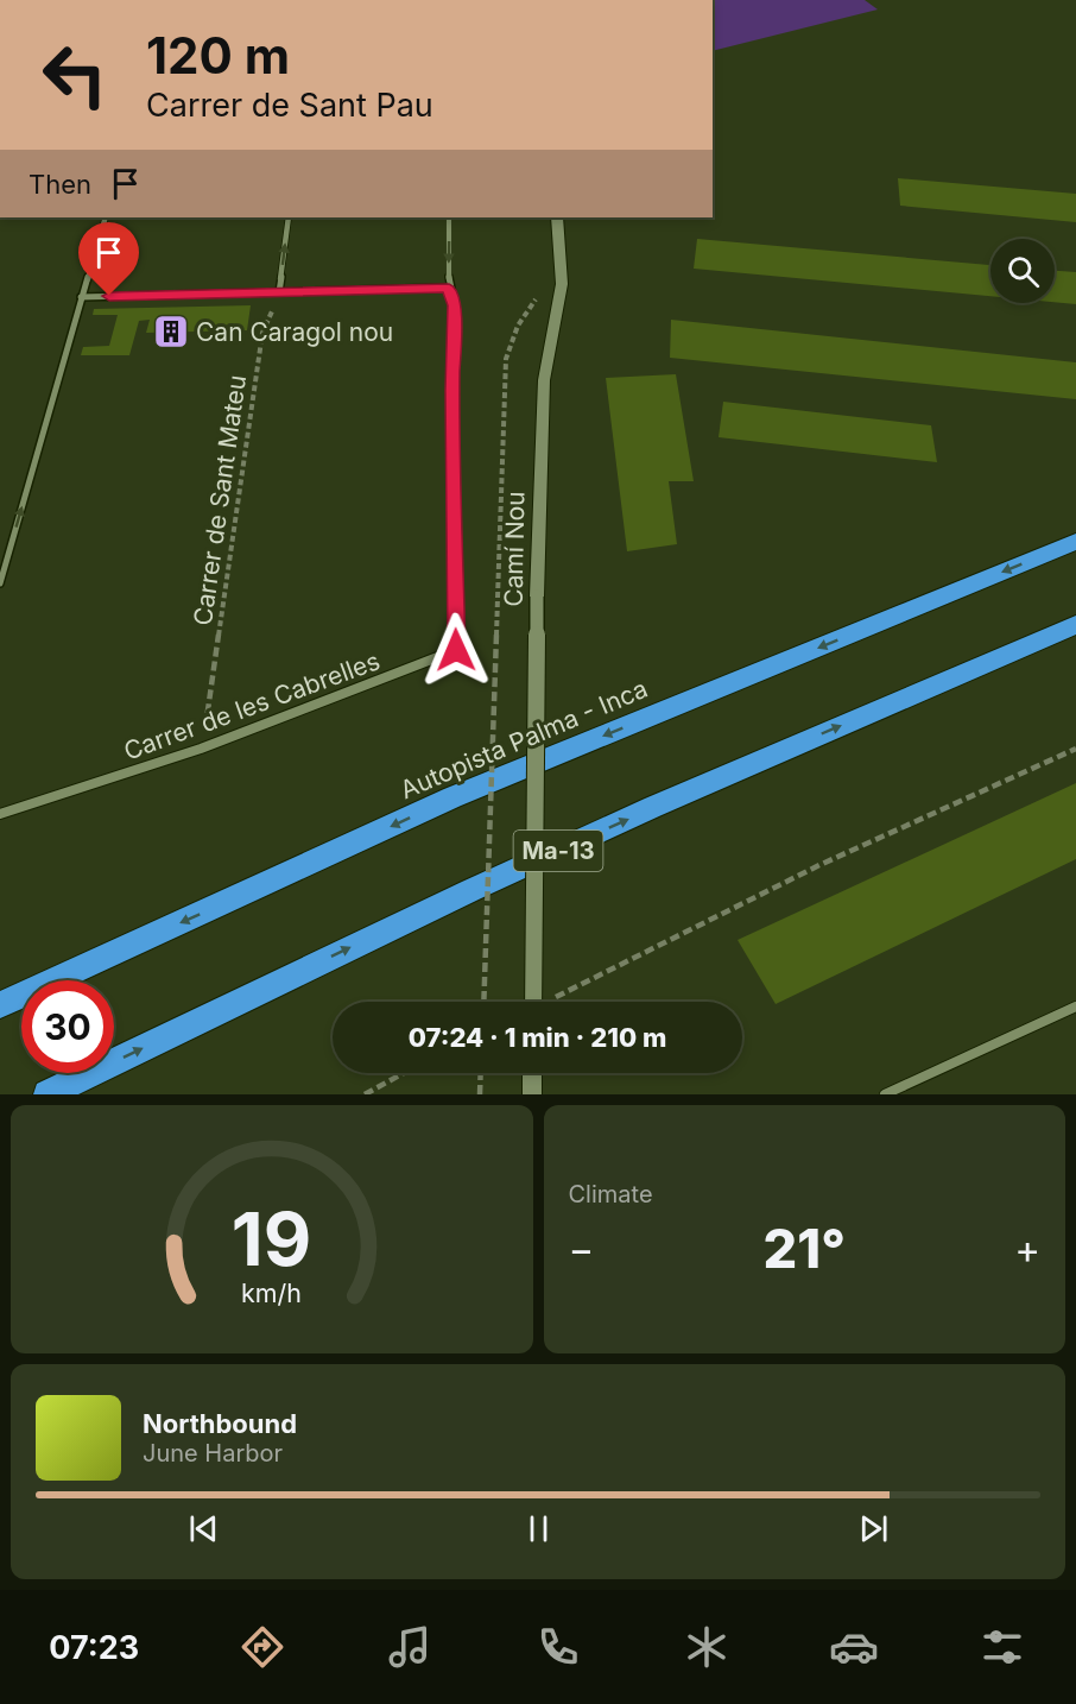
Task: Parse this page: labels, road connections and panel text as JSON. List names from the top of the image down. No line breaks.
{"streets":{"highway":["Autopista Palma - Inca","Ma-13"],"street":["Camí Nou","Carrer de les Cabrelles"],"path":["Carrer de Sant Mateu"]},"crossings":[["Carrer de Sant Mateu","Carrer de les Cabrelles"]],"places":{"building":["Can Caragol nou"]},"page":{"turn":["120 m","Carrer de Sant Pau"],"then":"Then","limit":"30","trip":"07:24 · 1 min · 210 m","tile":"Climate","heat":["−","21°","+"],"song":["Northbound","June Harbor"],"tabs":"07:23","gauge":["19","km/h"]}}
